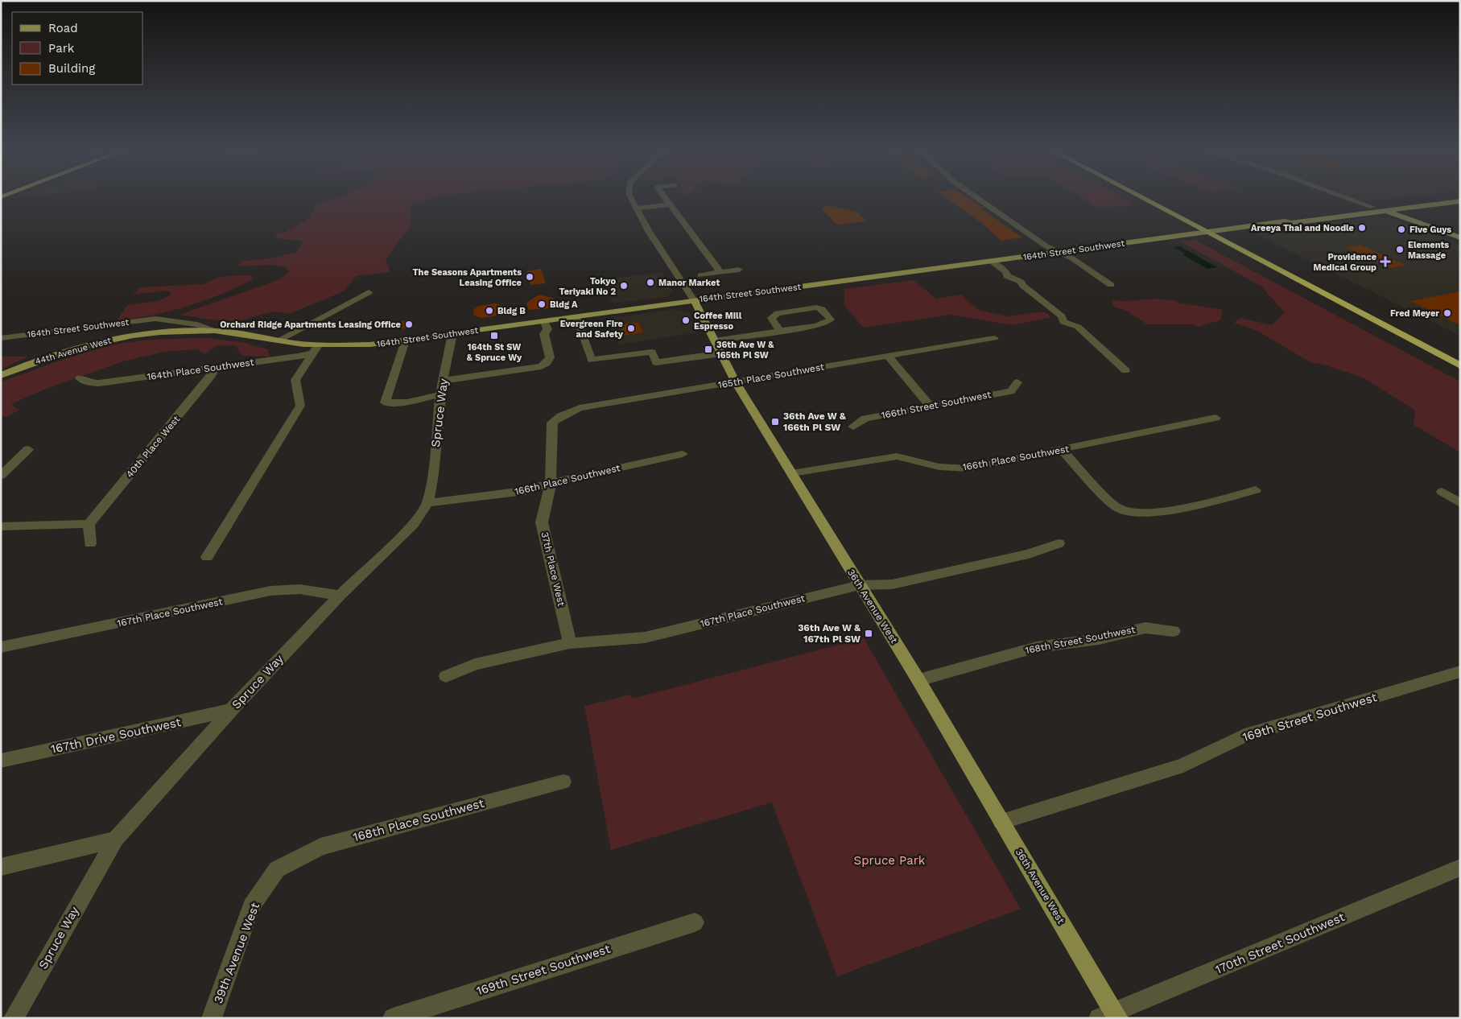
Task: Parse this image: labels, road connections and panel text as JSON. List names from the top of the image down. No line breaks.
{"streets":{"main road":["164th Street Southwest","44th Avenue West","36th Avenue West"],"street":["164th Place Southwest","165th Place Southwest","166th Street Southwest","Spruce Way","40th Place West","166th Place Southwest","37th Place West","167th Place Southwest","168th Street Southwest","169th Street Southwest","167th Drive Southwest","168th Place Southwest","170th Street Southwest","39th Avenue West"]},"crossings":[["164th Street Southwest","44th Avenue West"],["164th Street Southwest","164th Place Southwest"],["164th Street Southwest","Spruce Way"],["164th Street Southwest","36th Avenue West"],["164th Place Southwest","40th Place West"],["165th Place Southwest","37th Place West"],["165th Place Southwest","36th Avenue West"],["Spruce Way","166th Place Southwest"],["Spruce Way","167th Place Southwest"],["Spruce Way","167th Drive Southwest"],["166th Place Southwest","37th Place West"],["166th Place Southwest","36th Avenue West"],["37th Place West","167th Place Southwest"],["36th Avenue West","167th Place Southwest"],["36th Avenue West","168th Street Southwest"],["36th Avenue West","169th Street Southwest"],["36th Avenue West","170th Street Southwest"],["168th Place Southwest","39th Avenue West"]],"parks":["Spruce Park"],"places":{"other":["Areeya Thai and Noodle","Five Guys","Elements Massage","The Seasons Apartments Leasing Office","Manor Market","Tokyo Teriyaki No 2","Bldg A","Bldg B","Fred Meyer","Coffee Mill Espresso","Orchard Ridge Apartments Leasing Office","Evergreen Fire and Safety"],"health":["Providence Medical Group"],"transit":["164th St SW & Spruce Wy","36th Ave W & 165th Pl SW","36th Ave W & 166th Pl SW","36th Ave W & 167th Pl SW"]},"legend":["Road","Park","Building"]}
